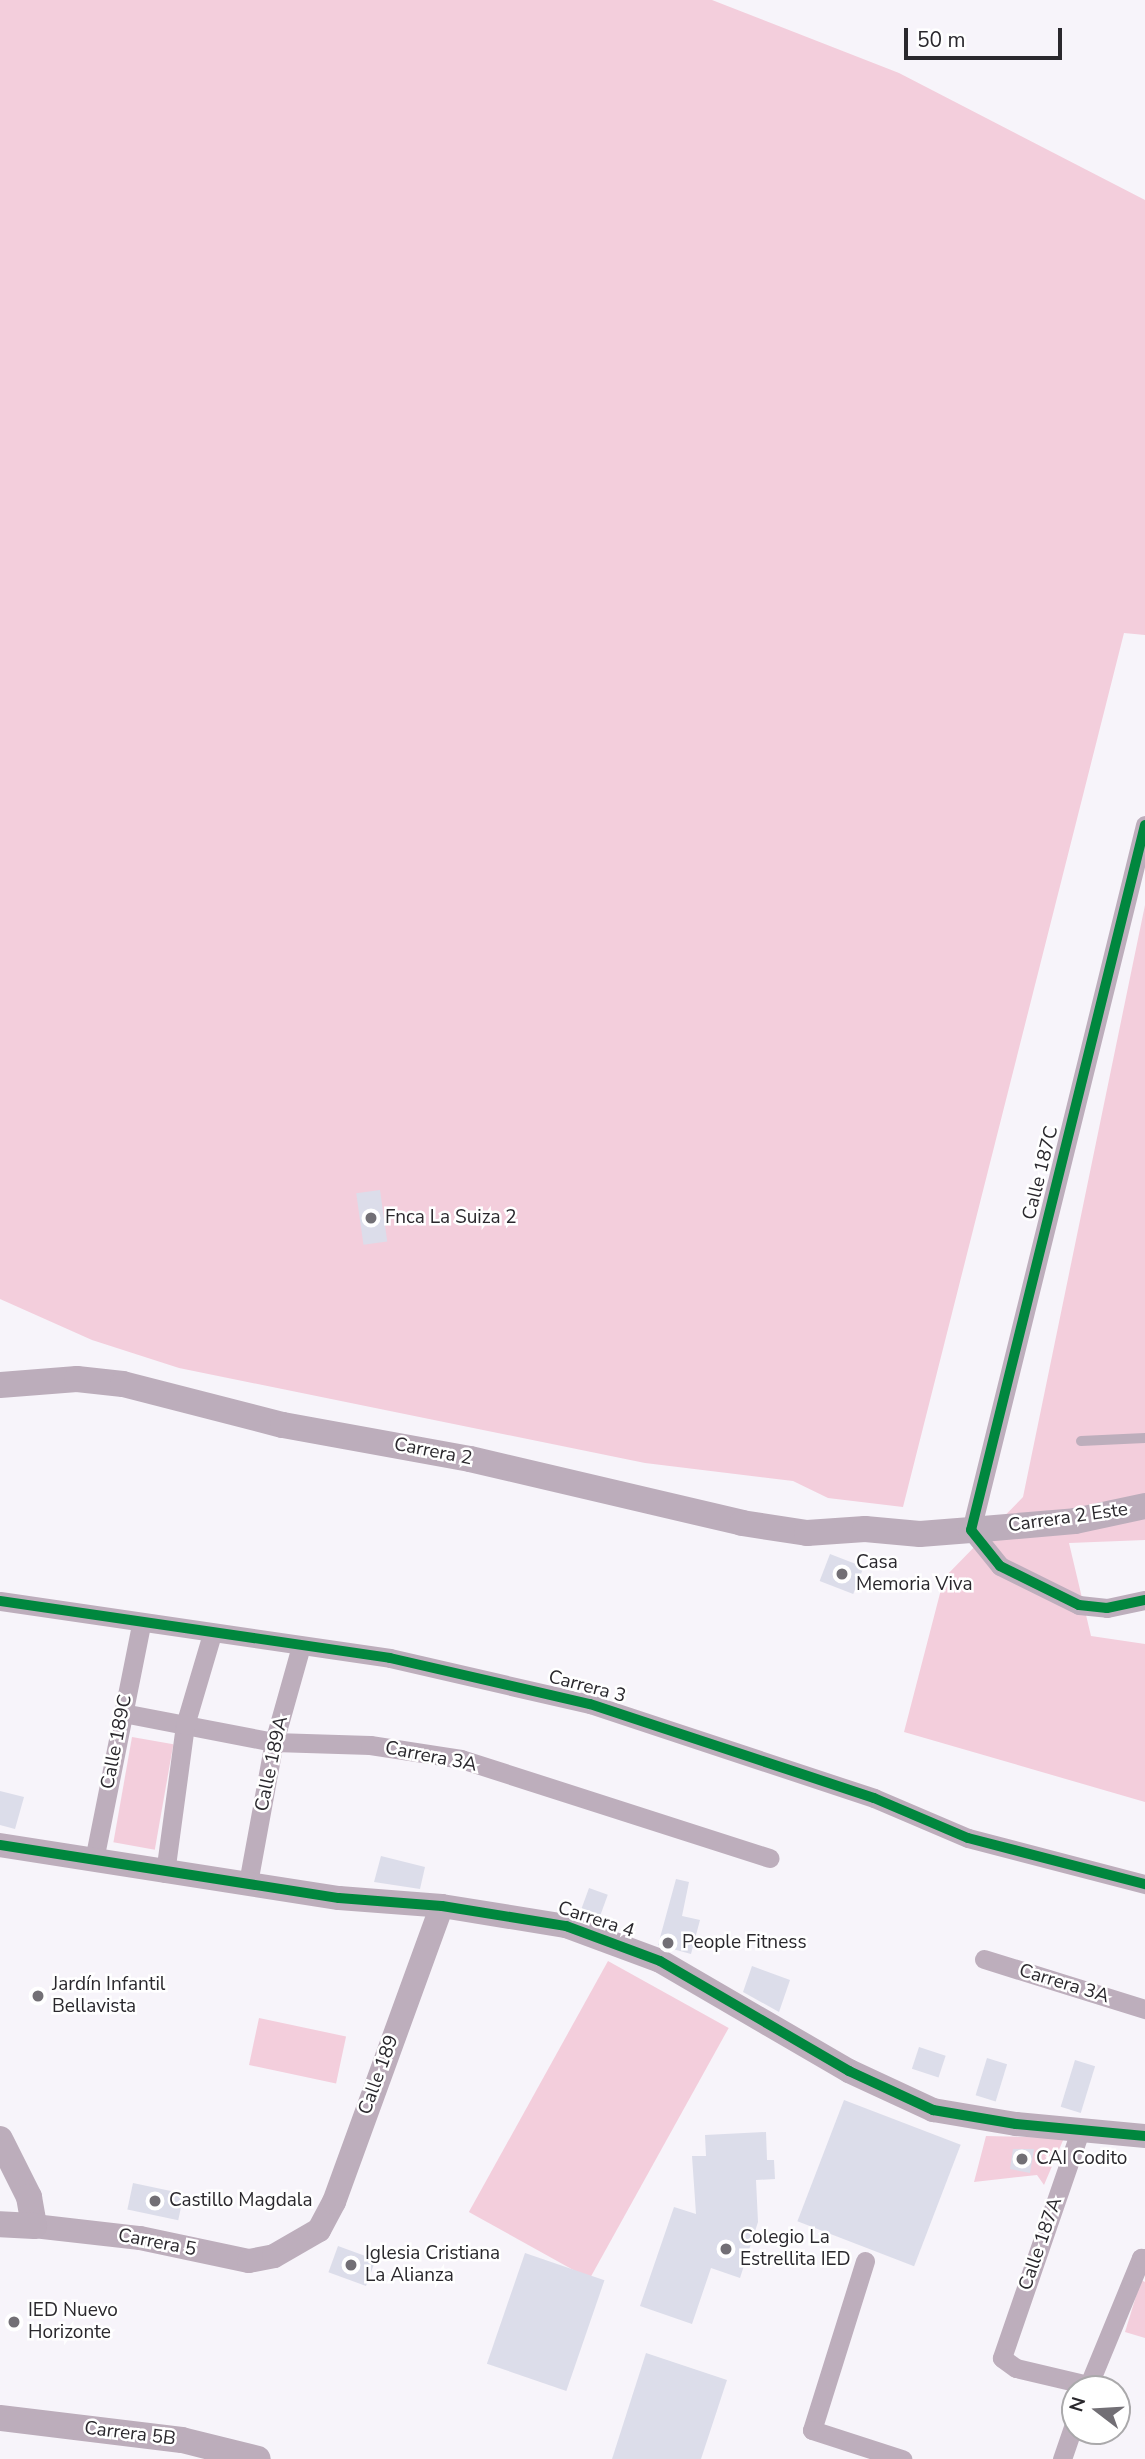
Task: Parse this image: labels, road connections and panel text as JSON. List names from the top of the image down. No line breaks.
{"streets":{"main road":["Carrera 2","Carrera 2 Este","Carrera 5","Carrera 5B"],"street":["Calle 187C","Carrera 3","Calle 189C","Carrera 3A","Calle 189A","Carrera 4","Calle 189","Calle 187A"]},"crossings":[["Calle 187C","Carrera 2 Este"],["Carrera 2","Carrera 2 Este"],["Carrera 3","Calle 189C"],["Carrera 3","Calle 189A"],["Calle 189C","Carrera 3A"],["Calle 189C","Carrera 4"],["Carrera 3A","Calle 189A"],["Calle 189A","Carrera 4"],["Carrera 4","Calle 189"],["Carrera 4","Calle 187A"],["Calle 189","Carrera 5"]],"places":["Fnca La Suiza 2","Casa Memoria Viva","People Fitness","Jardín Infantil Bellavista","CAI Codito","Castillo Magdala","Colegio La Estrellita IED","Iglesia Cristiana La Alianza","IED Nuevo Horizonte"],"scale_bar":"50 m","north":"left"}
